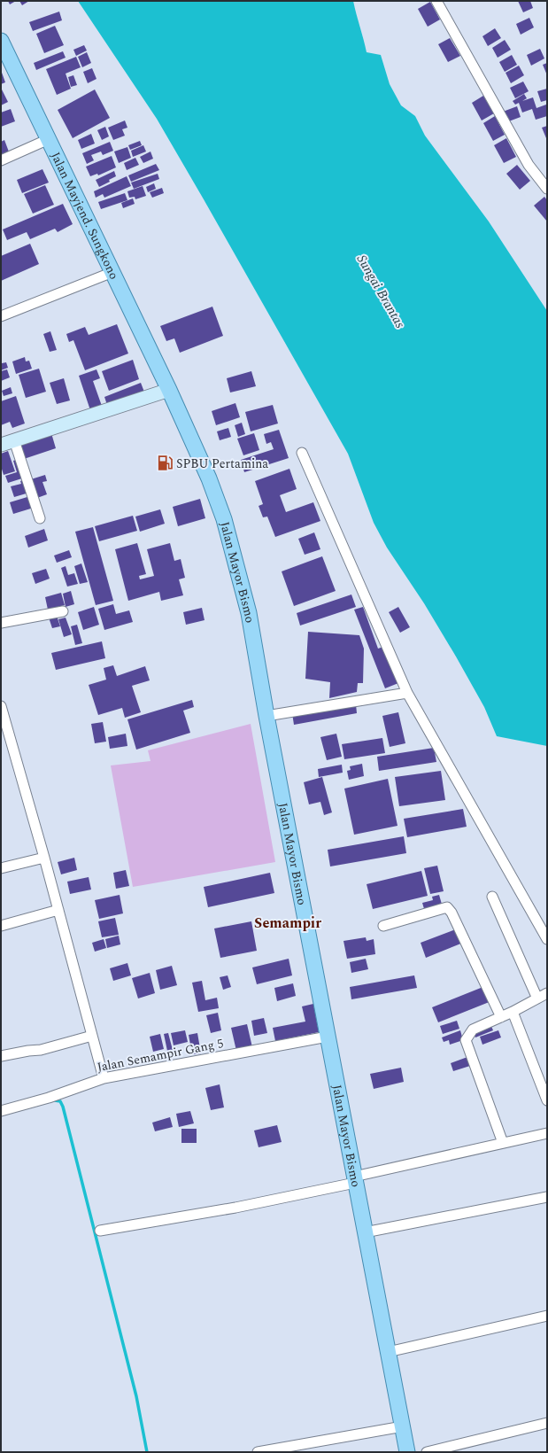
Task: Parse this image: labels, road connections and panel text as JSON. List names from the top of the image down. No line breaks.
{"streets":{"main road":["Jalan Mayjend. Sungkono","Jalan Mayor Bismo"],"street":["Jalan Semampir Gang 5"]},"crossings":[["Jalan Mayjend. Sungkono","Jalan Mayor Bismo"],["Jalan Mayor Bismo","Jalan Semampir Gang 5"]],"districts":["Semampir"],"water":["Sungai Brantas"],"places":{"fuel station":["SPBU Pertamina"]}}
